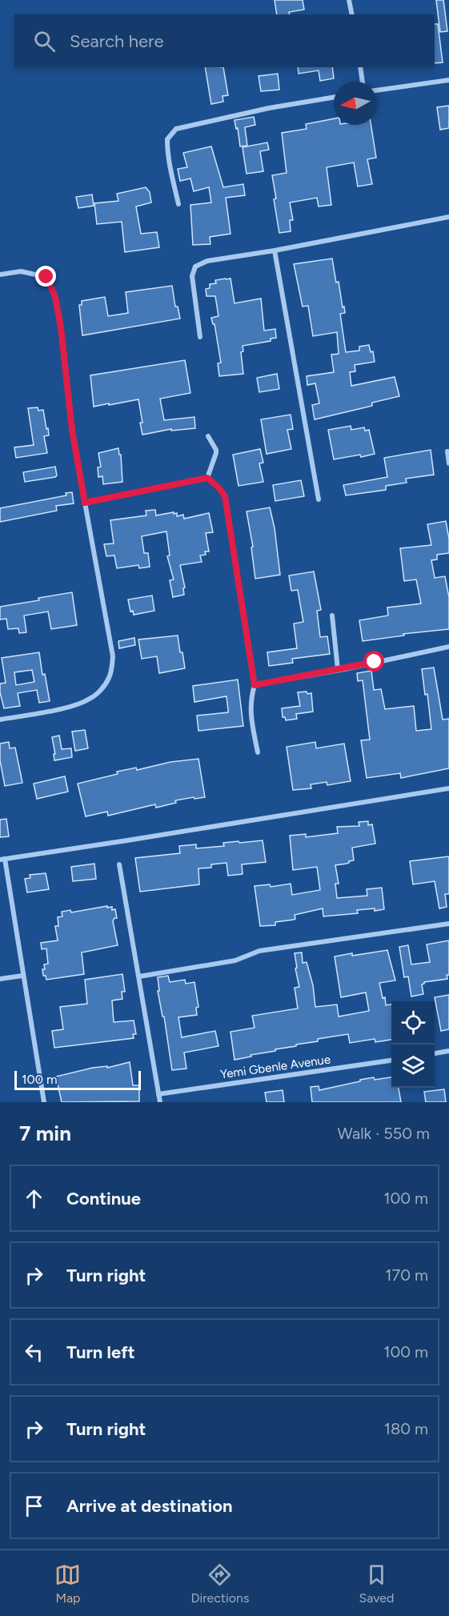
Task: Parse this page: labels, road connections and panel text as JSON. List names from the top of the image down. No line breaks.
{"streets":{"street":["Yemi Gbenle Avenue"]},"scale_bar":"100 m","north":"left","page":{"search":"Search here","scale":"100 m","heading":["7 min","Walk · 550 m"],"list":[["Continue","100 m"],["Turn right","170 m"],["Turn left","100 m"],["Turn right","180 m"],"Arrive at destination"],"nav":["Map","Directions","Saved"]}}
